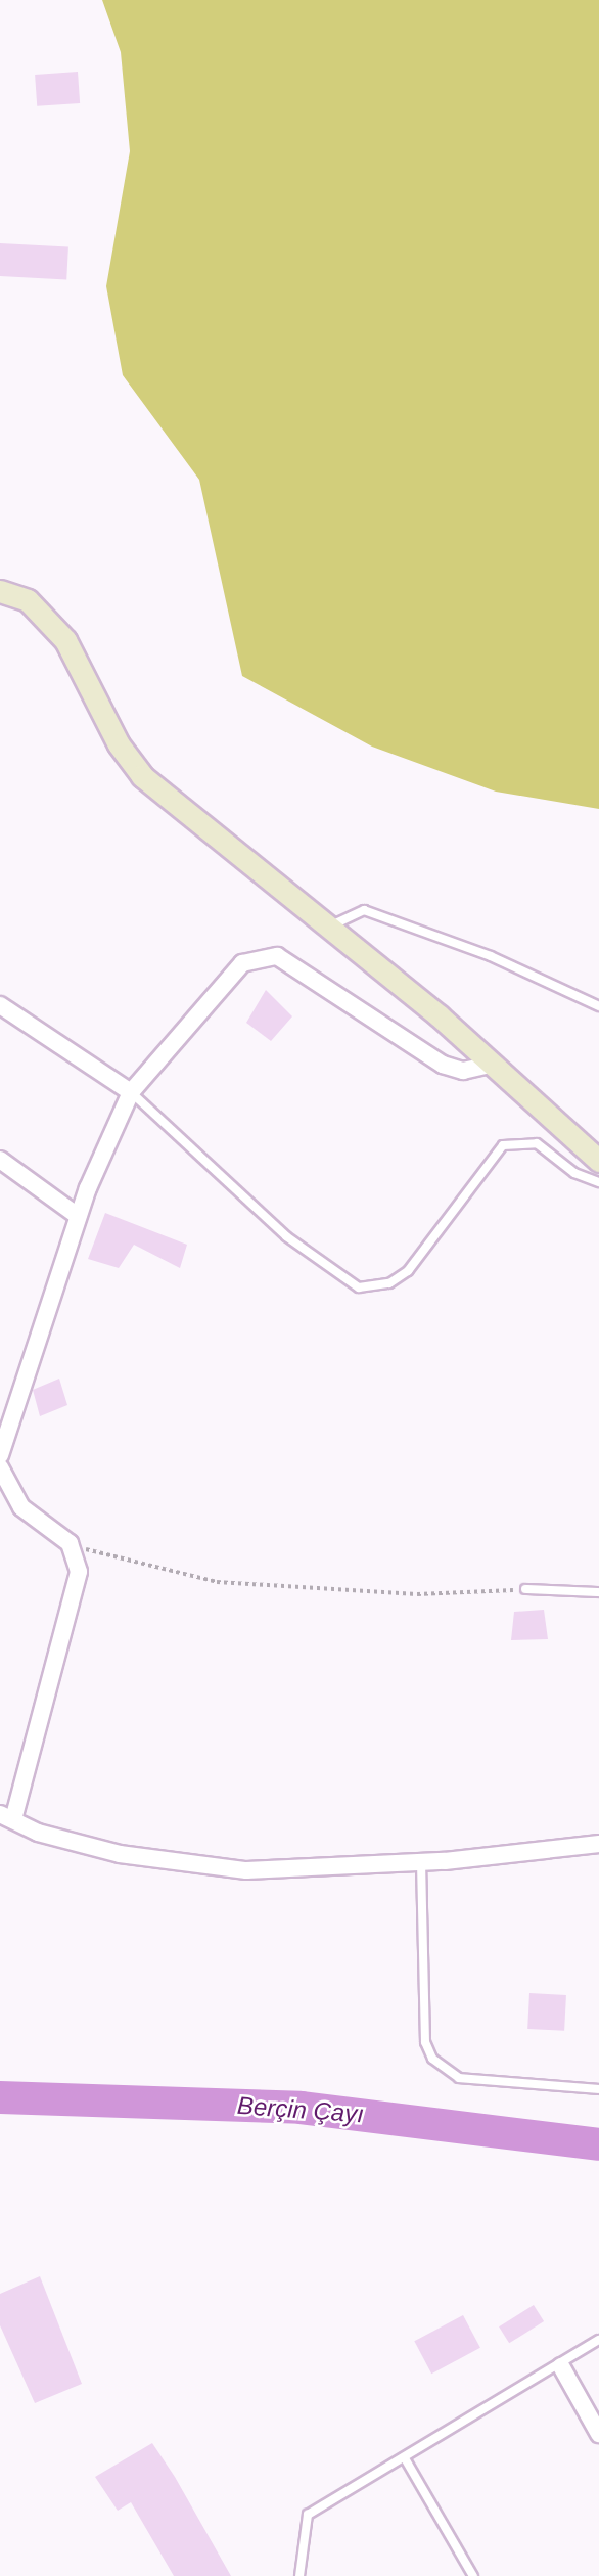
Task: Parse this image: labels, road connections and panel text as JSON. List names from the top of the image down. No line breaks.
{"water":["Berçin Çayı"]}
